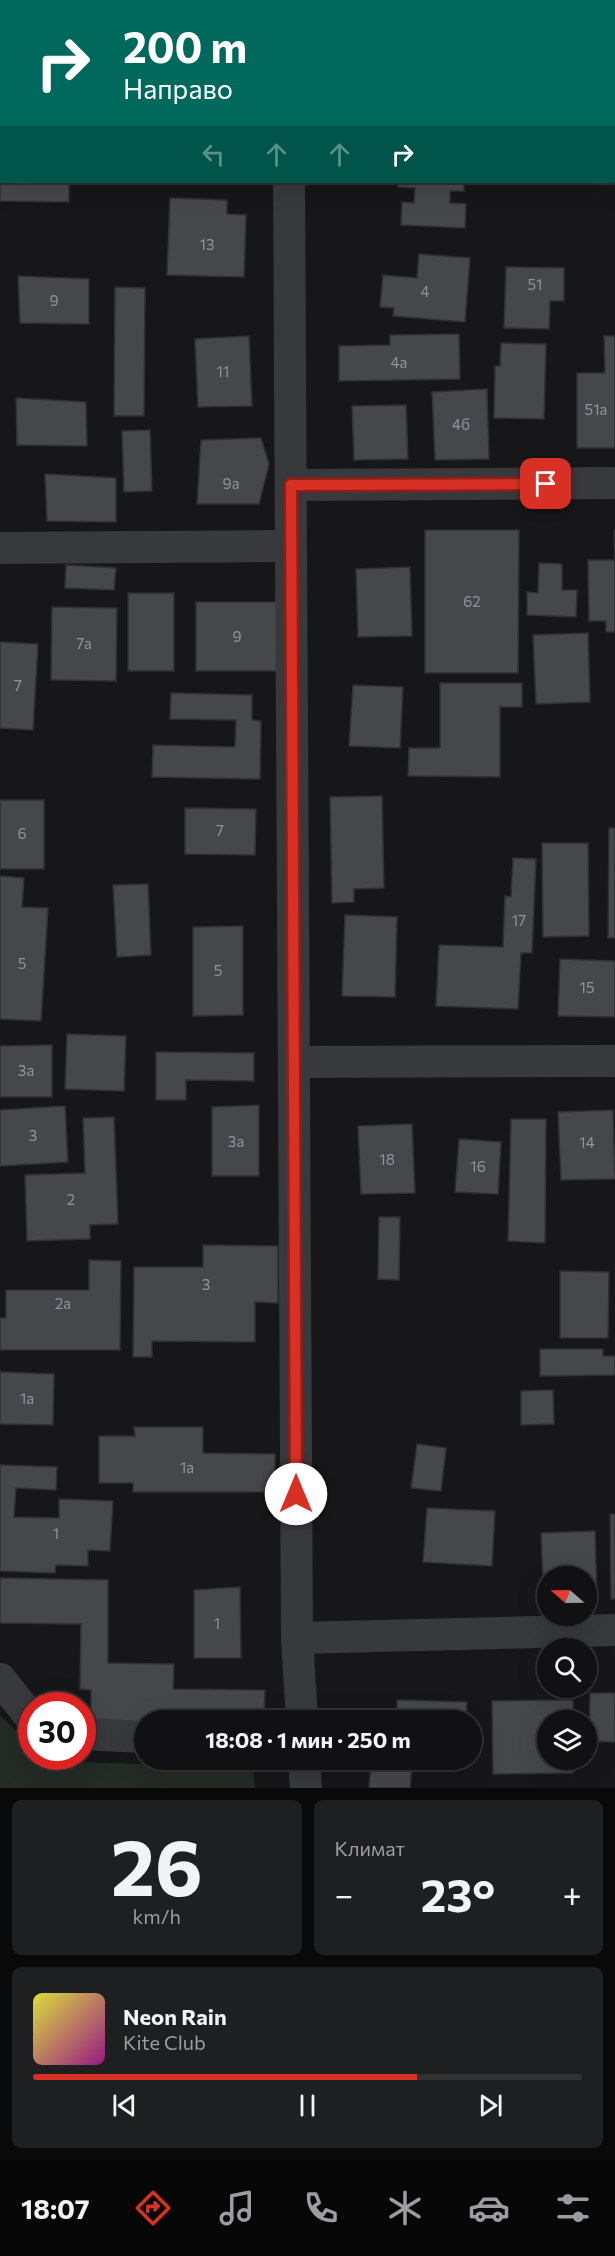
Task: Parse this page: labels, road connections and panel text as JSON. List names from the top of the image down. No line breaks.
{"house_numbers":["13","51","4","9","4а","11","51а","4б","9а","62","9","7а","7","7","6","17","5","5","15","3а","3","3а","14","18","16","2","3","2а","1а","1а","1","1"],"north":"left","page":{"turn":["200 m","Направо"],"limit":"30","trip":"18:08 · 1 мин · 250 m","tile":[["26","km/h"],"Климат"],"heat":["−","23°","+"],"song":["Neon Rain","Kite Club"],"tabs":"18:07"}}
